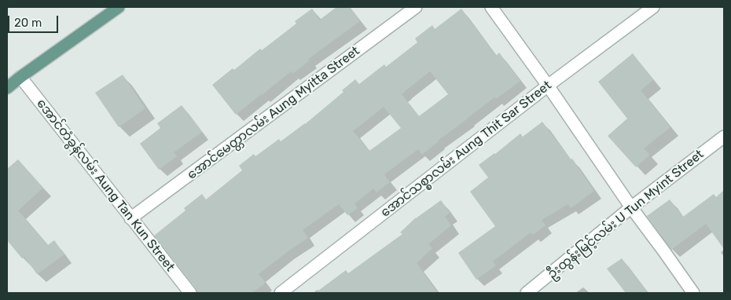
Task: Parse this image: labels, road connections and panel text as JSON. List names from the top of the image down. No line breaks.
{"streets":{"street":["အောင်မေတ္တာလမ်း Aung Myitta Street","အောင်သစ္စာလမ်း Aung Thit Sar Street","အောင်တံခွန်လမ်း Aung Tan Kun Street","ဦးထွန်းမြင့်လမ်း U Tun Myint Street"]},"crossings":[["အောင်မေတ္တာလမ်း Aung Myitta Street","အောင်တံခွန်လမ်း Aung Tan Kun Street"]],"scale_bar":"20 m"}
